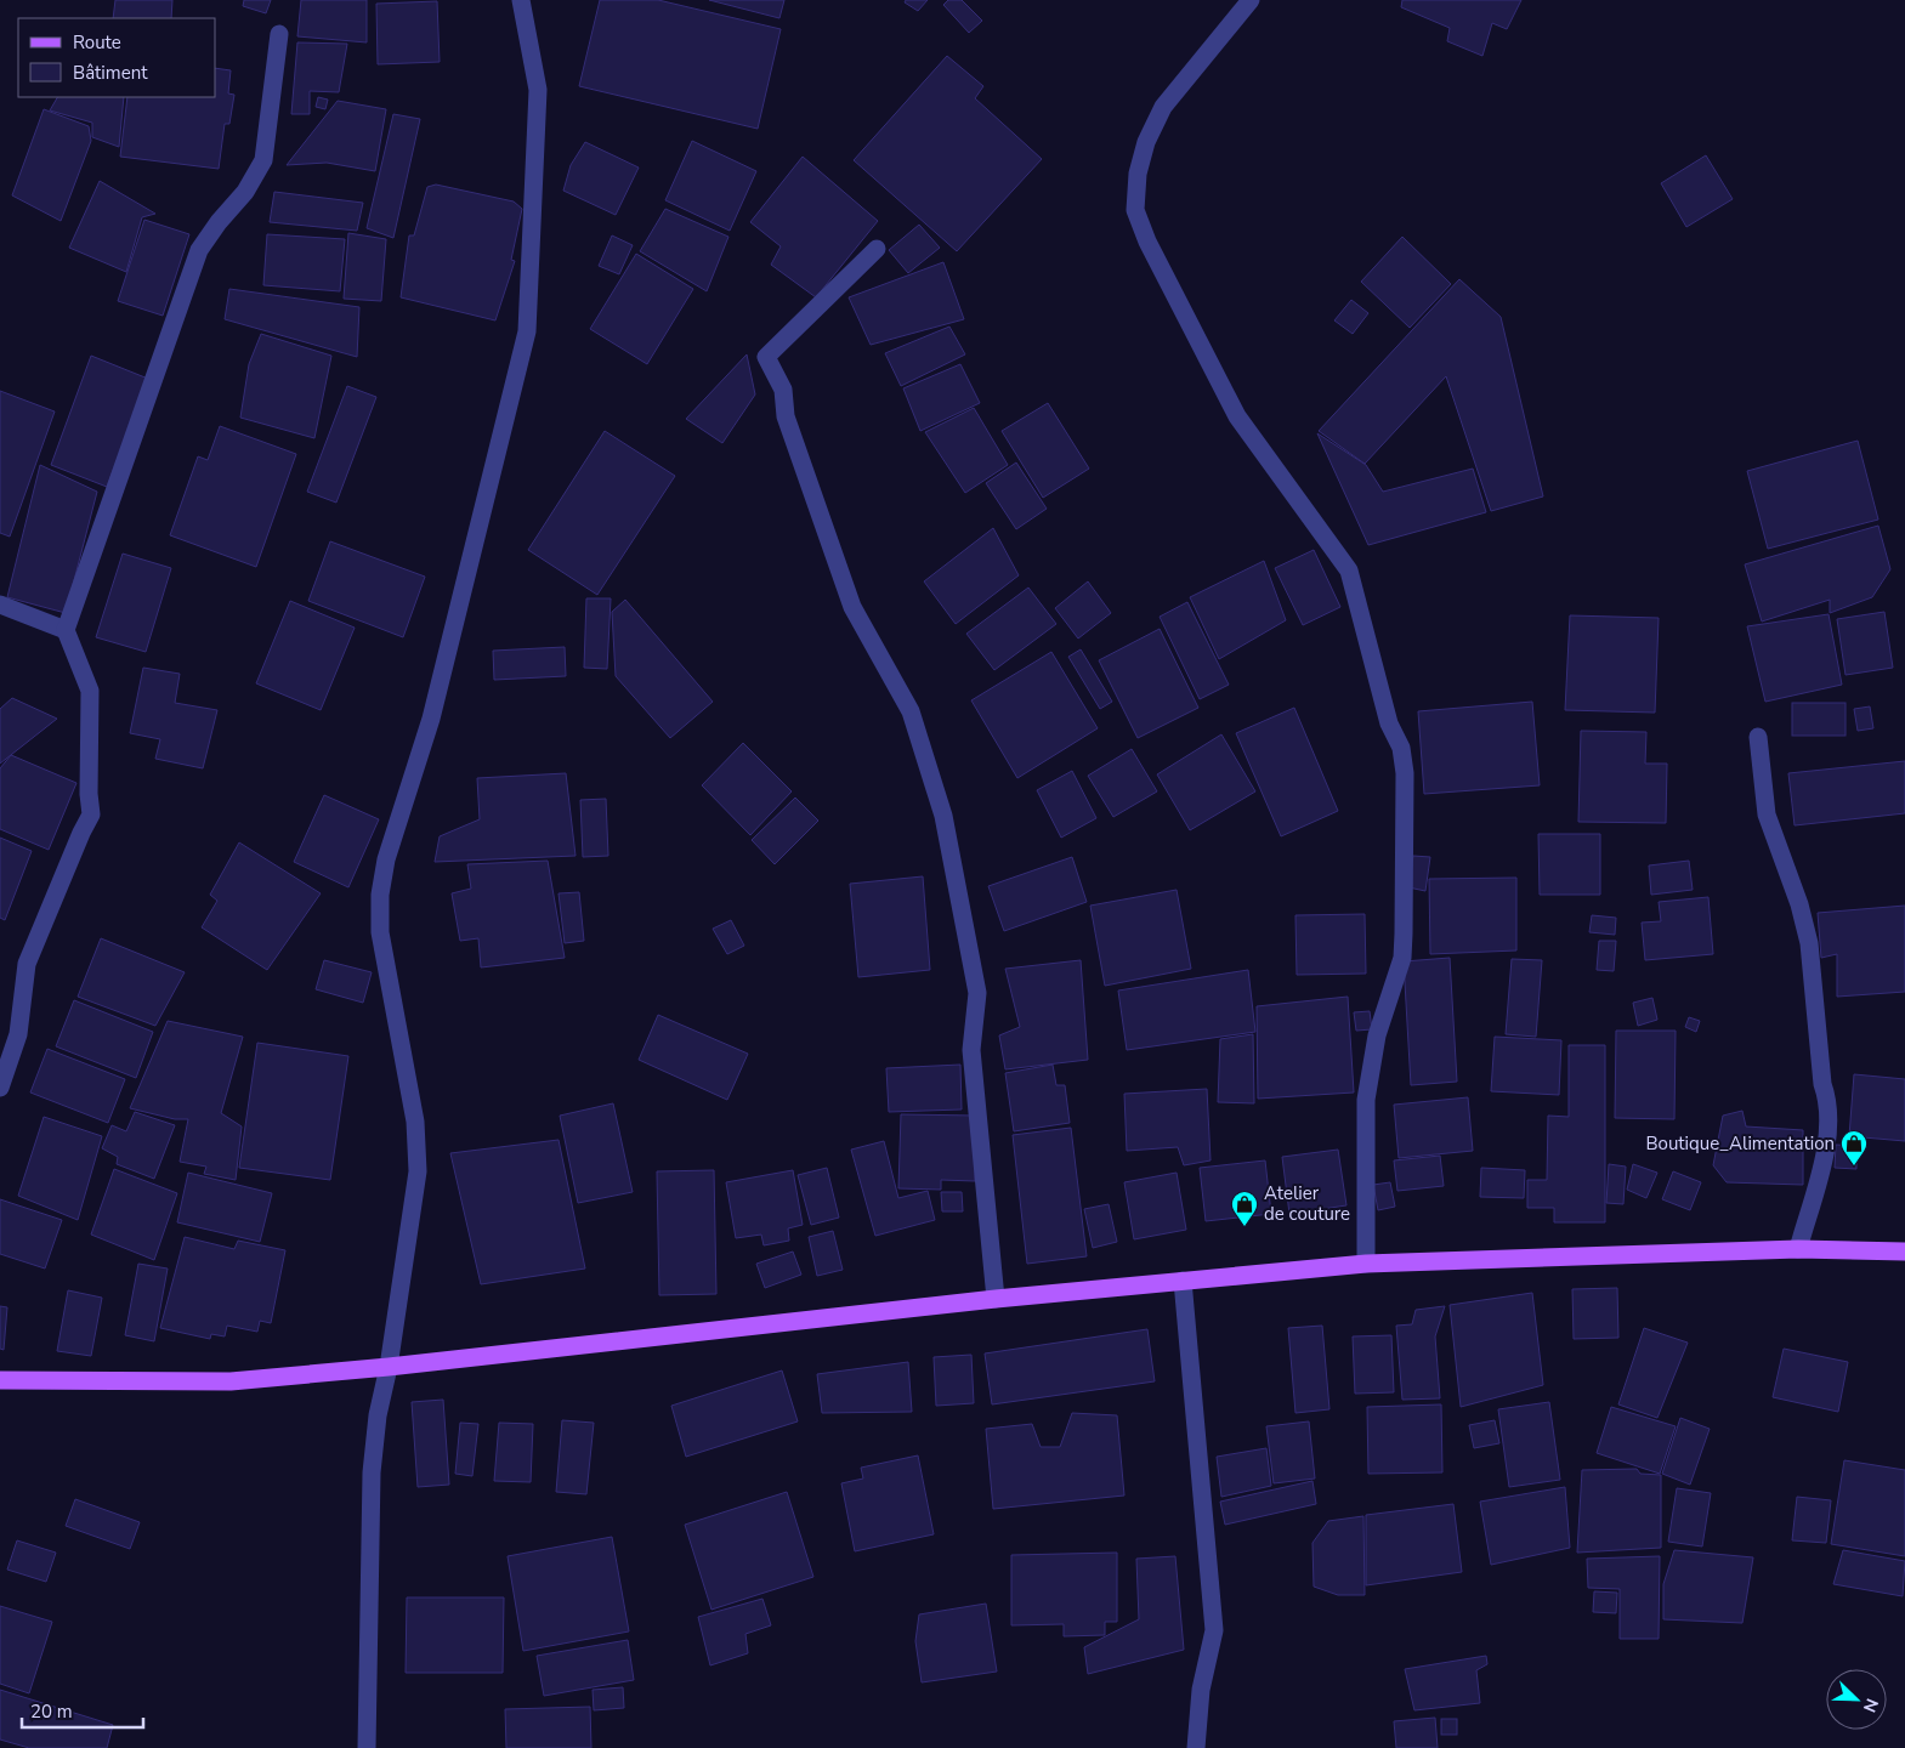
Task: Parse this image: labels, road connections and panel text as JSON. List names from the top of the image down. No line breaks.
{"places":{"shop":["Boutique_Alimentation","Atelier de couture"]},"legend":["Route","Bâtiment"],"scale_bar":"20 m","north":"bottom right"}
